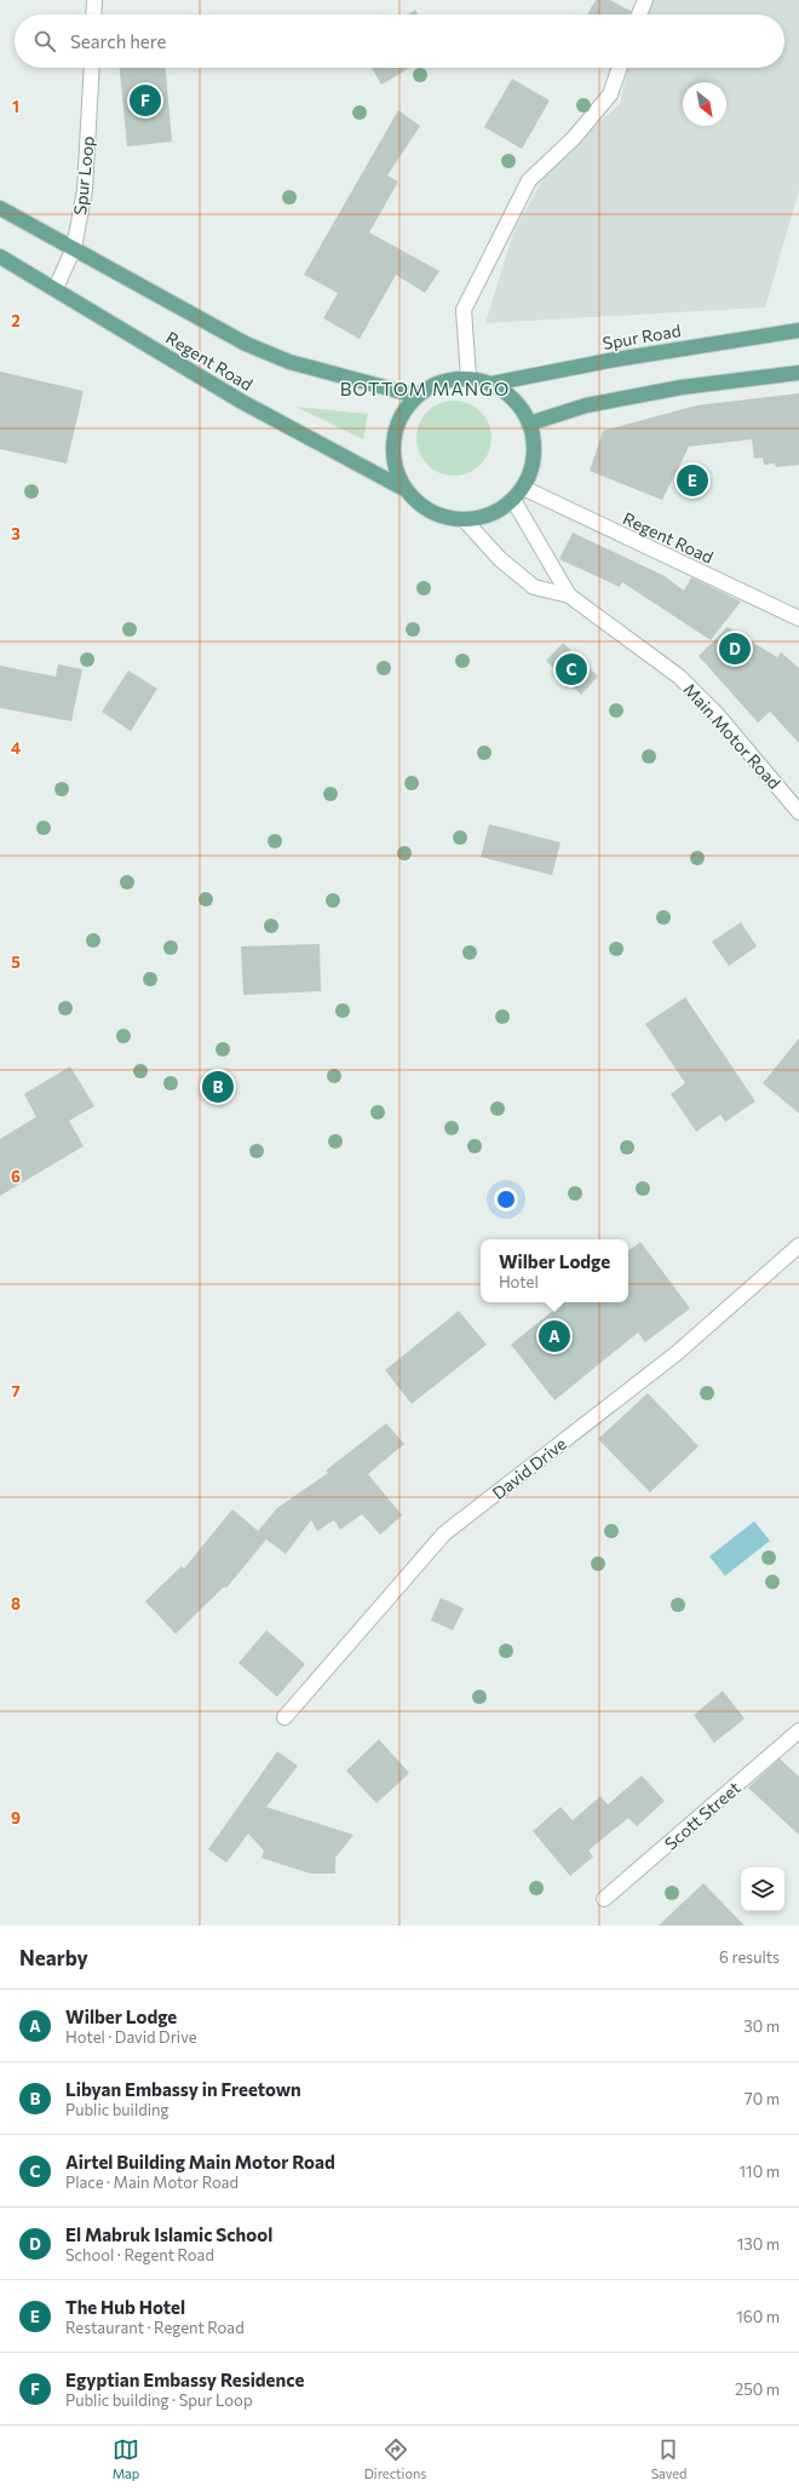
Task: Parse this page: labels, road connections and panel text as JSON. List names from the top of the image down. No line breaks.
{"streets":{"main road":["Spur Road","Regent Road"],"street":["Spur Loop","Main Motor Road","David Drive","Scott Street"]},"crossings":[["Spur Loop","Regent Road"],["Spur Road","Regent Road"],["Spur Road","Main Motor Road"],["Regent Road","Main Motor Road"]],"districts":["BOTTOM MANGO"],"north":"bottom right","page":{"search":"Search here","pins":["F","E","D","C","B","A"],"popup":["Wilber Lodge","Hotel"],"heading":["Nearby","6 results"],"list":[{"mark":"A","name":"Wilber Lodge","note":"Hotel · David Drive","value":"30 m"},{"mark":"B","name":"Libyan Embassy in Freetown","note":"Public building","value":"70 m"},{"mark":"C","name":"Airtel Building Main Motor Road","note":"Place · Main Motor Road","value":"110 m"},{"mark":"D","name":"El Mabruk Islamic School","note":"School · Regent Road","value":"130 m"},{"mark":"E","name":"The Hub Hotel","note":"Restaurant · Regent Road","value":"160 m"},{"mark":"F","name":"Egyptian Embassy Residence","note":"Public building · Spur Loop","value":"250 m"}],"nav":["Map","Directions","Saved"]},"grid":{"rows":["1","2","3","4","5","6","7","8","9"]}}
